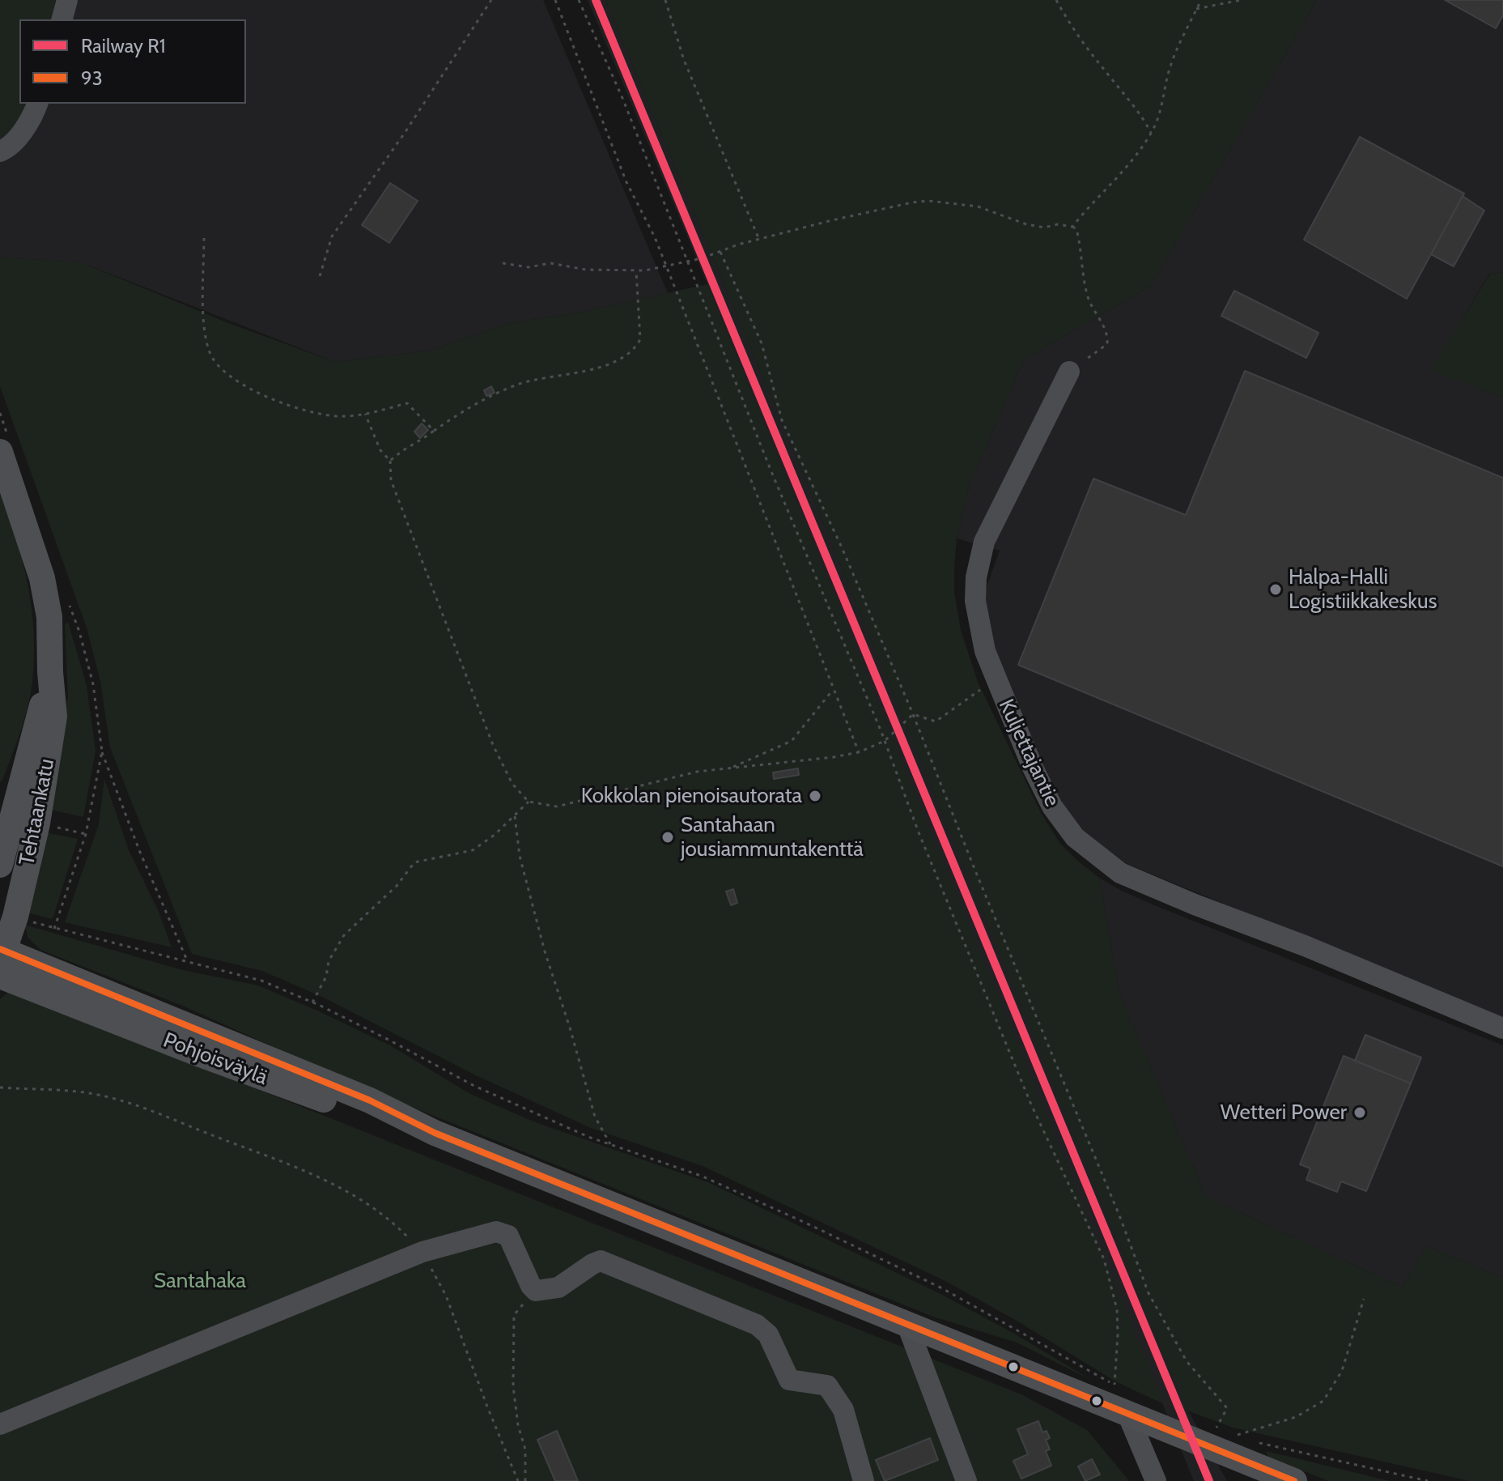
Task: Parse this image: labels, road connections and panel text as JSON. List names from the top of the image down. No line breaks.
{"streets":{"main road":["Tehtaankatu","Pohjoisväylä"],"street":["Kuljettajantie"]},"crossings":[["Tehtaankatu","Pohjoisväylä"]],"parks":["Santahaka"],"places":["Halpa-Halli Logistiikkakeskus","Kokkolan pienoisautorata","Santahaan jousiammuntakenttä","Wetteri Power"],"lines":["rail line R1","transit line 93"],"legend":["Railway R1","93"]}
